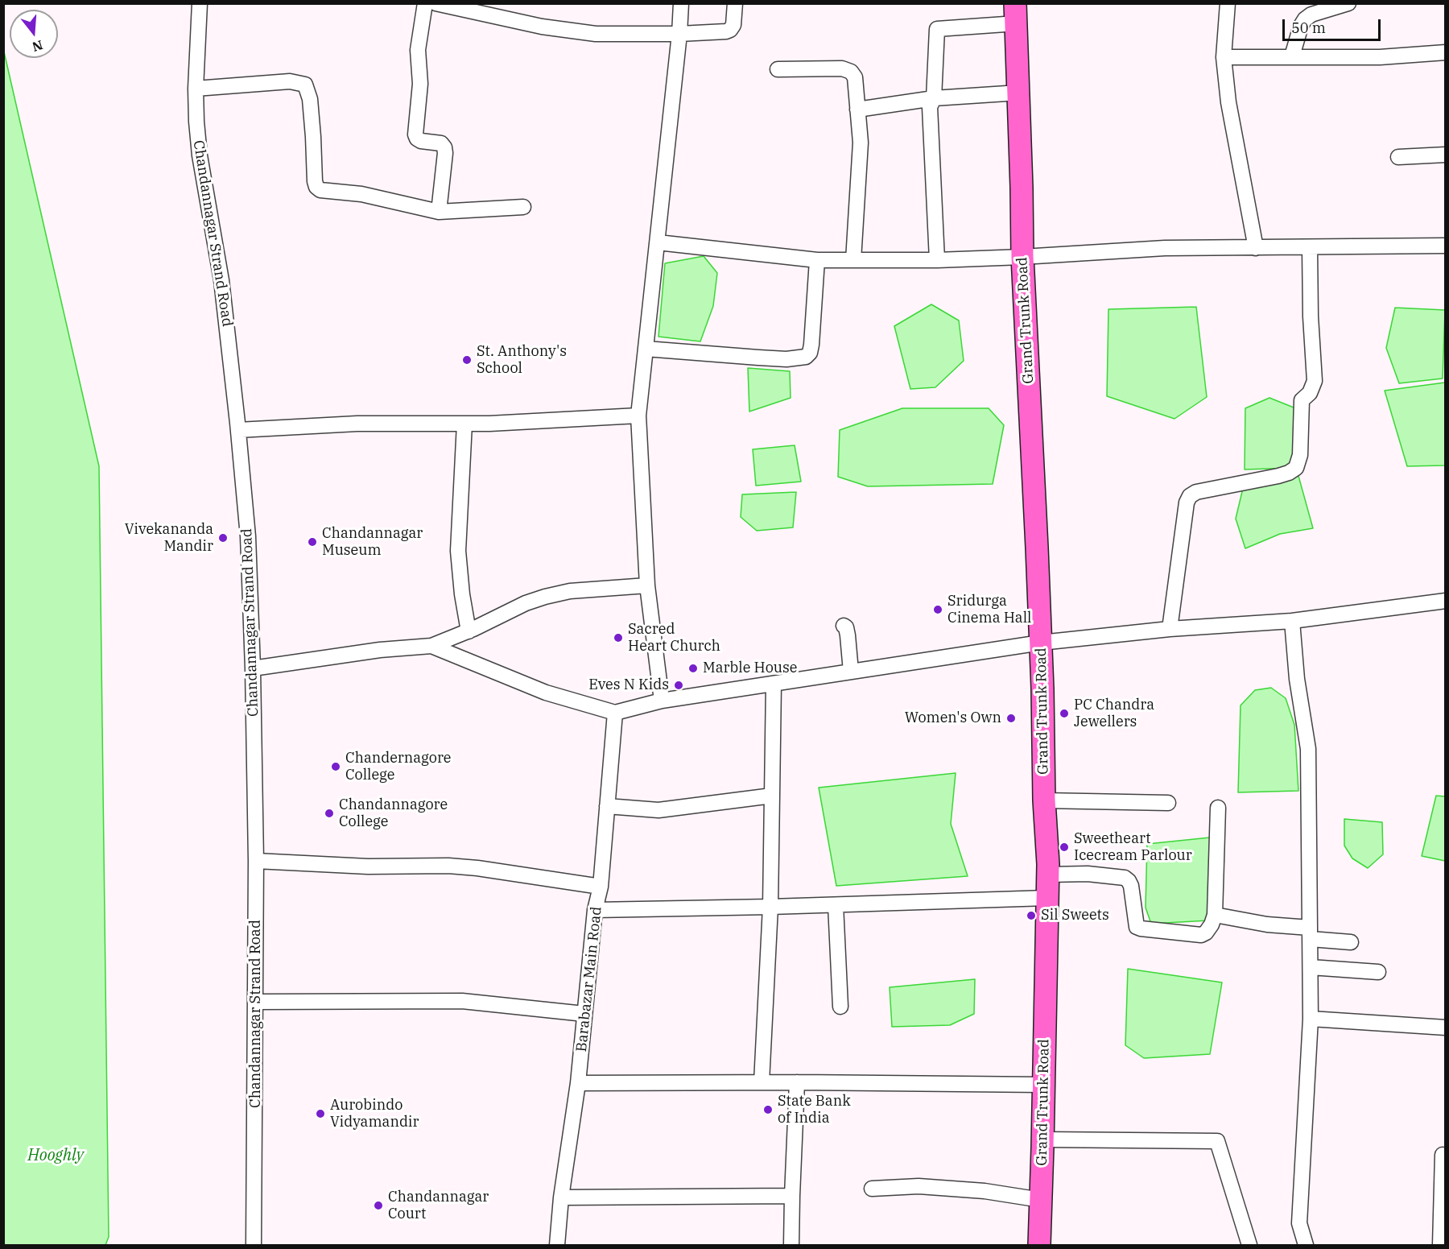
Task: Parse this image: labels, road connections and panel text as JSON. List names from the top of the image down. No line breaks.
{"streets":{"main road":["Grand Trunk Road"],"street":["Chandannagar Strand Road","Barabazar Main Road"]},"water":["Hooghly"],"places":["St. Anthony's School","Vivekananda Mandir","Chandannagar Museum","Sridurga Cinema Hall","Sacred Heart Church","Marble House","Eves N Kids","PC Chandra Jewellers","Women's Own","Chandernagore College","Chandannagore College","Sweetheart Icecream Parlour","Sil Sweets","State Bank of India","Aurobindo Vidyamandir","Chandannagar Court"],"scale_bar":"50 m","north":"bottom"}
